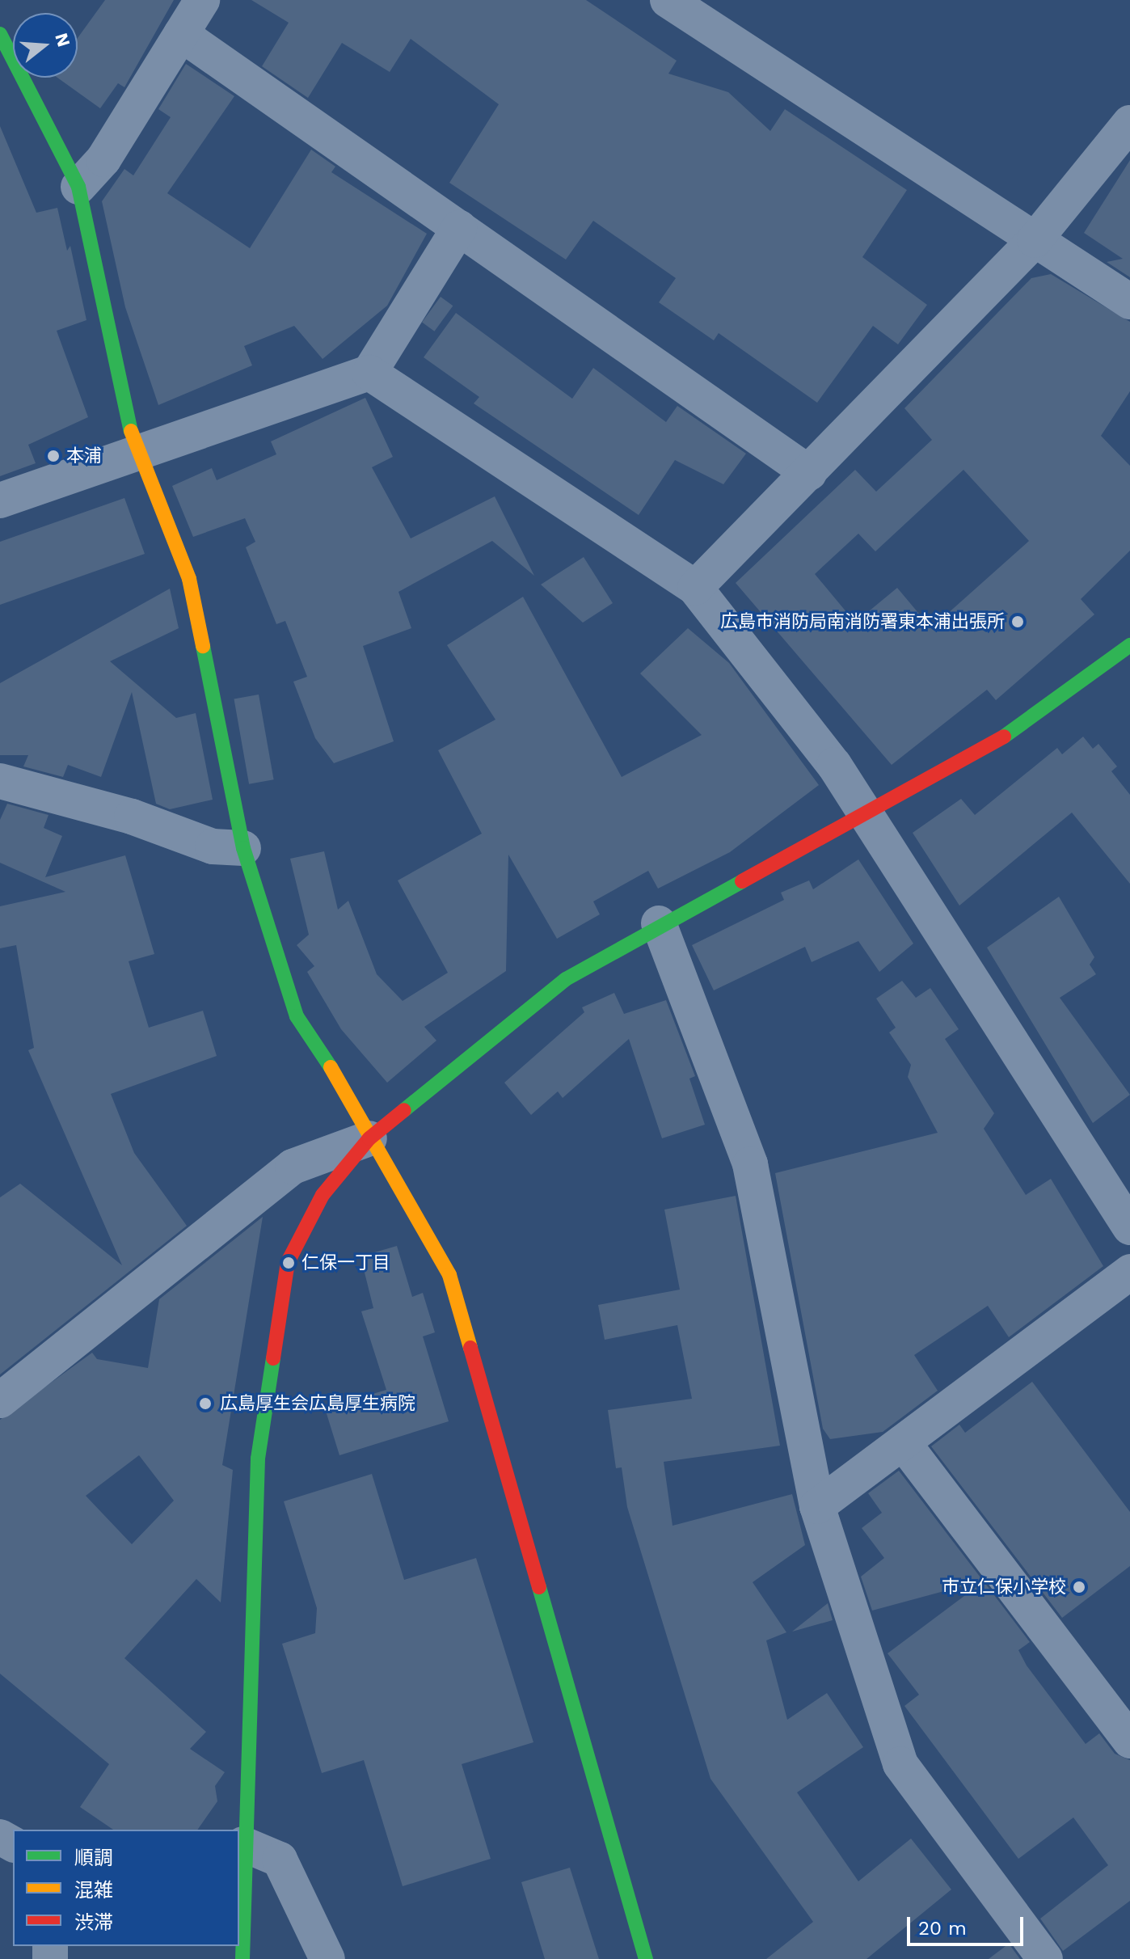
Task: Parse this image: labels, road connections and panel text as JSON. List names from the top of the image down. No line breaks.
{"places":["本浦","広島市消防局南消防署東本浦出張所","仁保一丁目","広島厚生会広島厚生病院","市立仁保小学校"],"legend":["順調","混雑","渋滞"],"scale_bar":"20 m","north":"right"}
